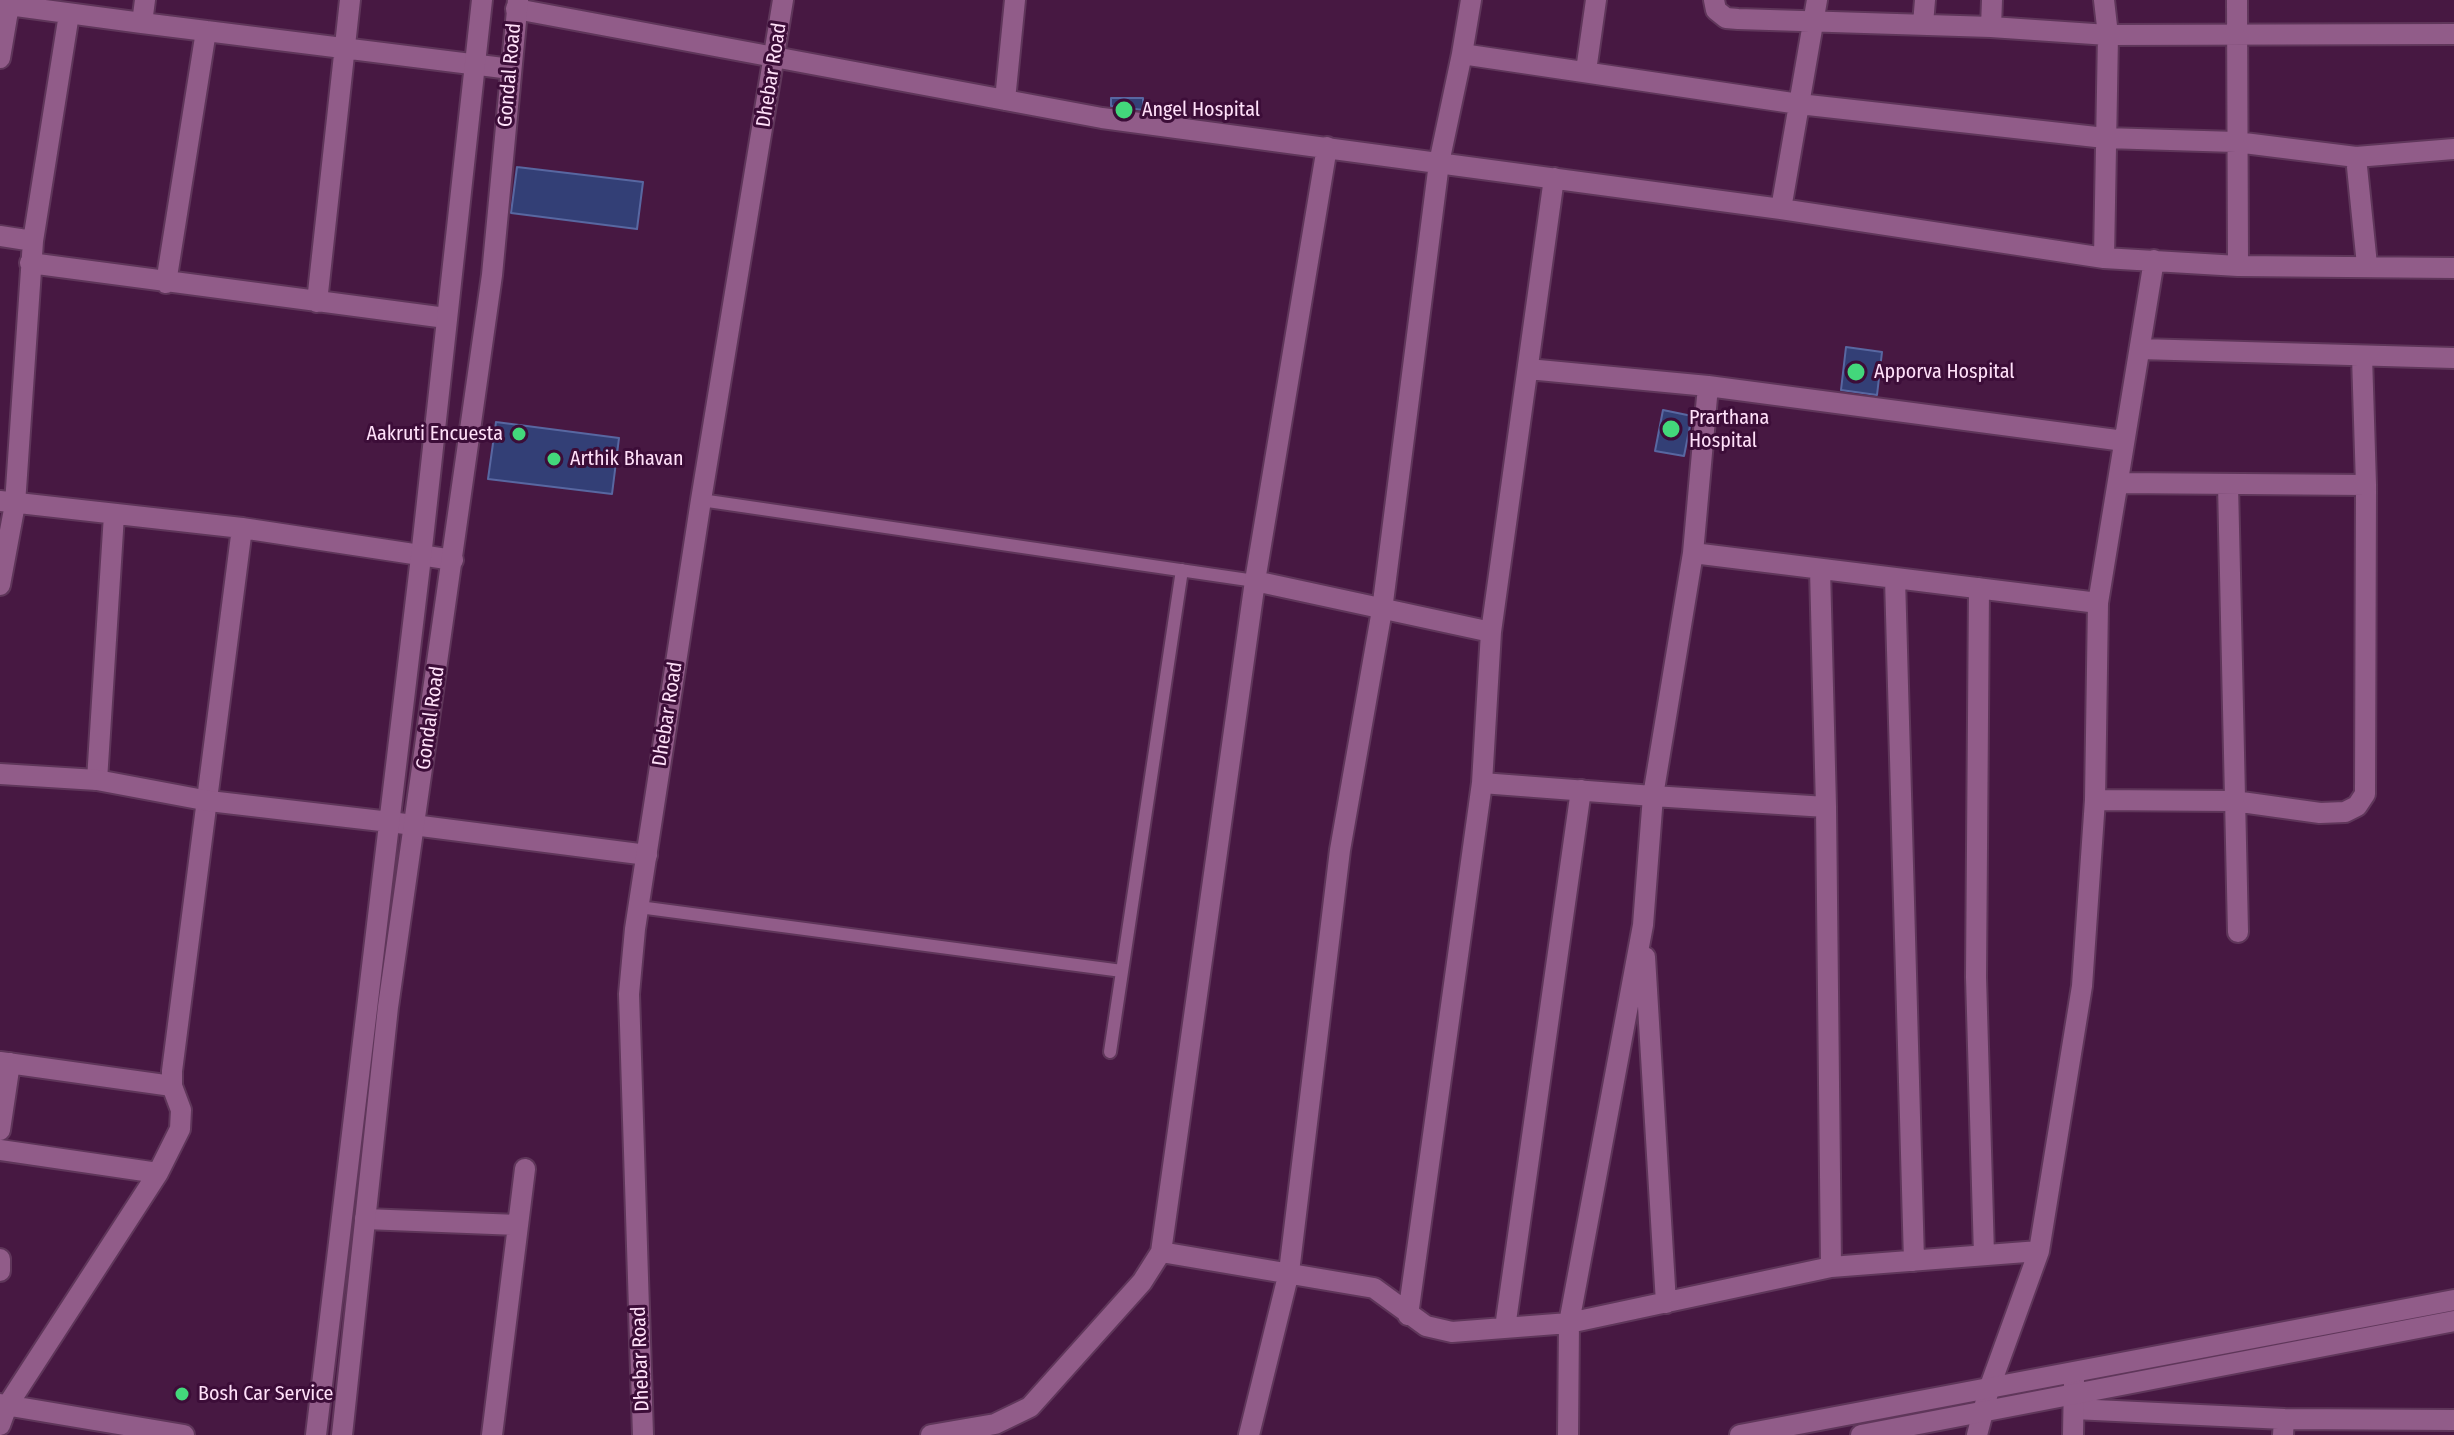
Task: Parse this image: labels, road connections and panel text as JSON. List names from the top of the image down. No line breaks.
{"streets":{"street":["Gondal Road","Dhebar Road"]},"places":["Angel Hospital","Apporva Hospital","Prarthana Hospital","Aakruti Encuesta","Arthik Bhavan","Bosh Car Service"]}
